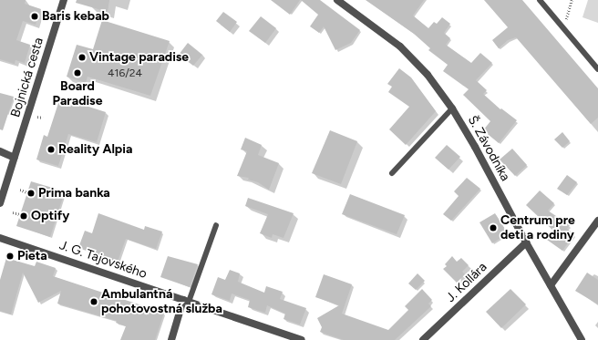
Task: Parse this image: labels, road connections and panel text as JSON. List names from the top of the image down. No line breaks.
{"streets":{"street":["Bojnická cesta","Š. Závodníka","J. G. Tajovského","J. Kollára"]},"crossings":[["Š. Závodníka","J. Kollára"]],"places":["Baris kebab","Vintage paradise","Board Paradise","Reality Alpia","Prima banka","Optify","Centrum pre deti a rodiny","Pieta","Ambulantná pohotovostná služba"],"house_numbers":["416/24"]}
